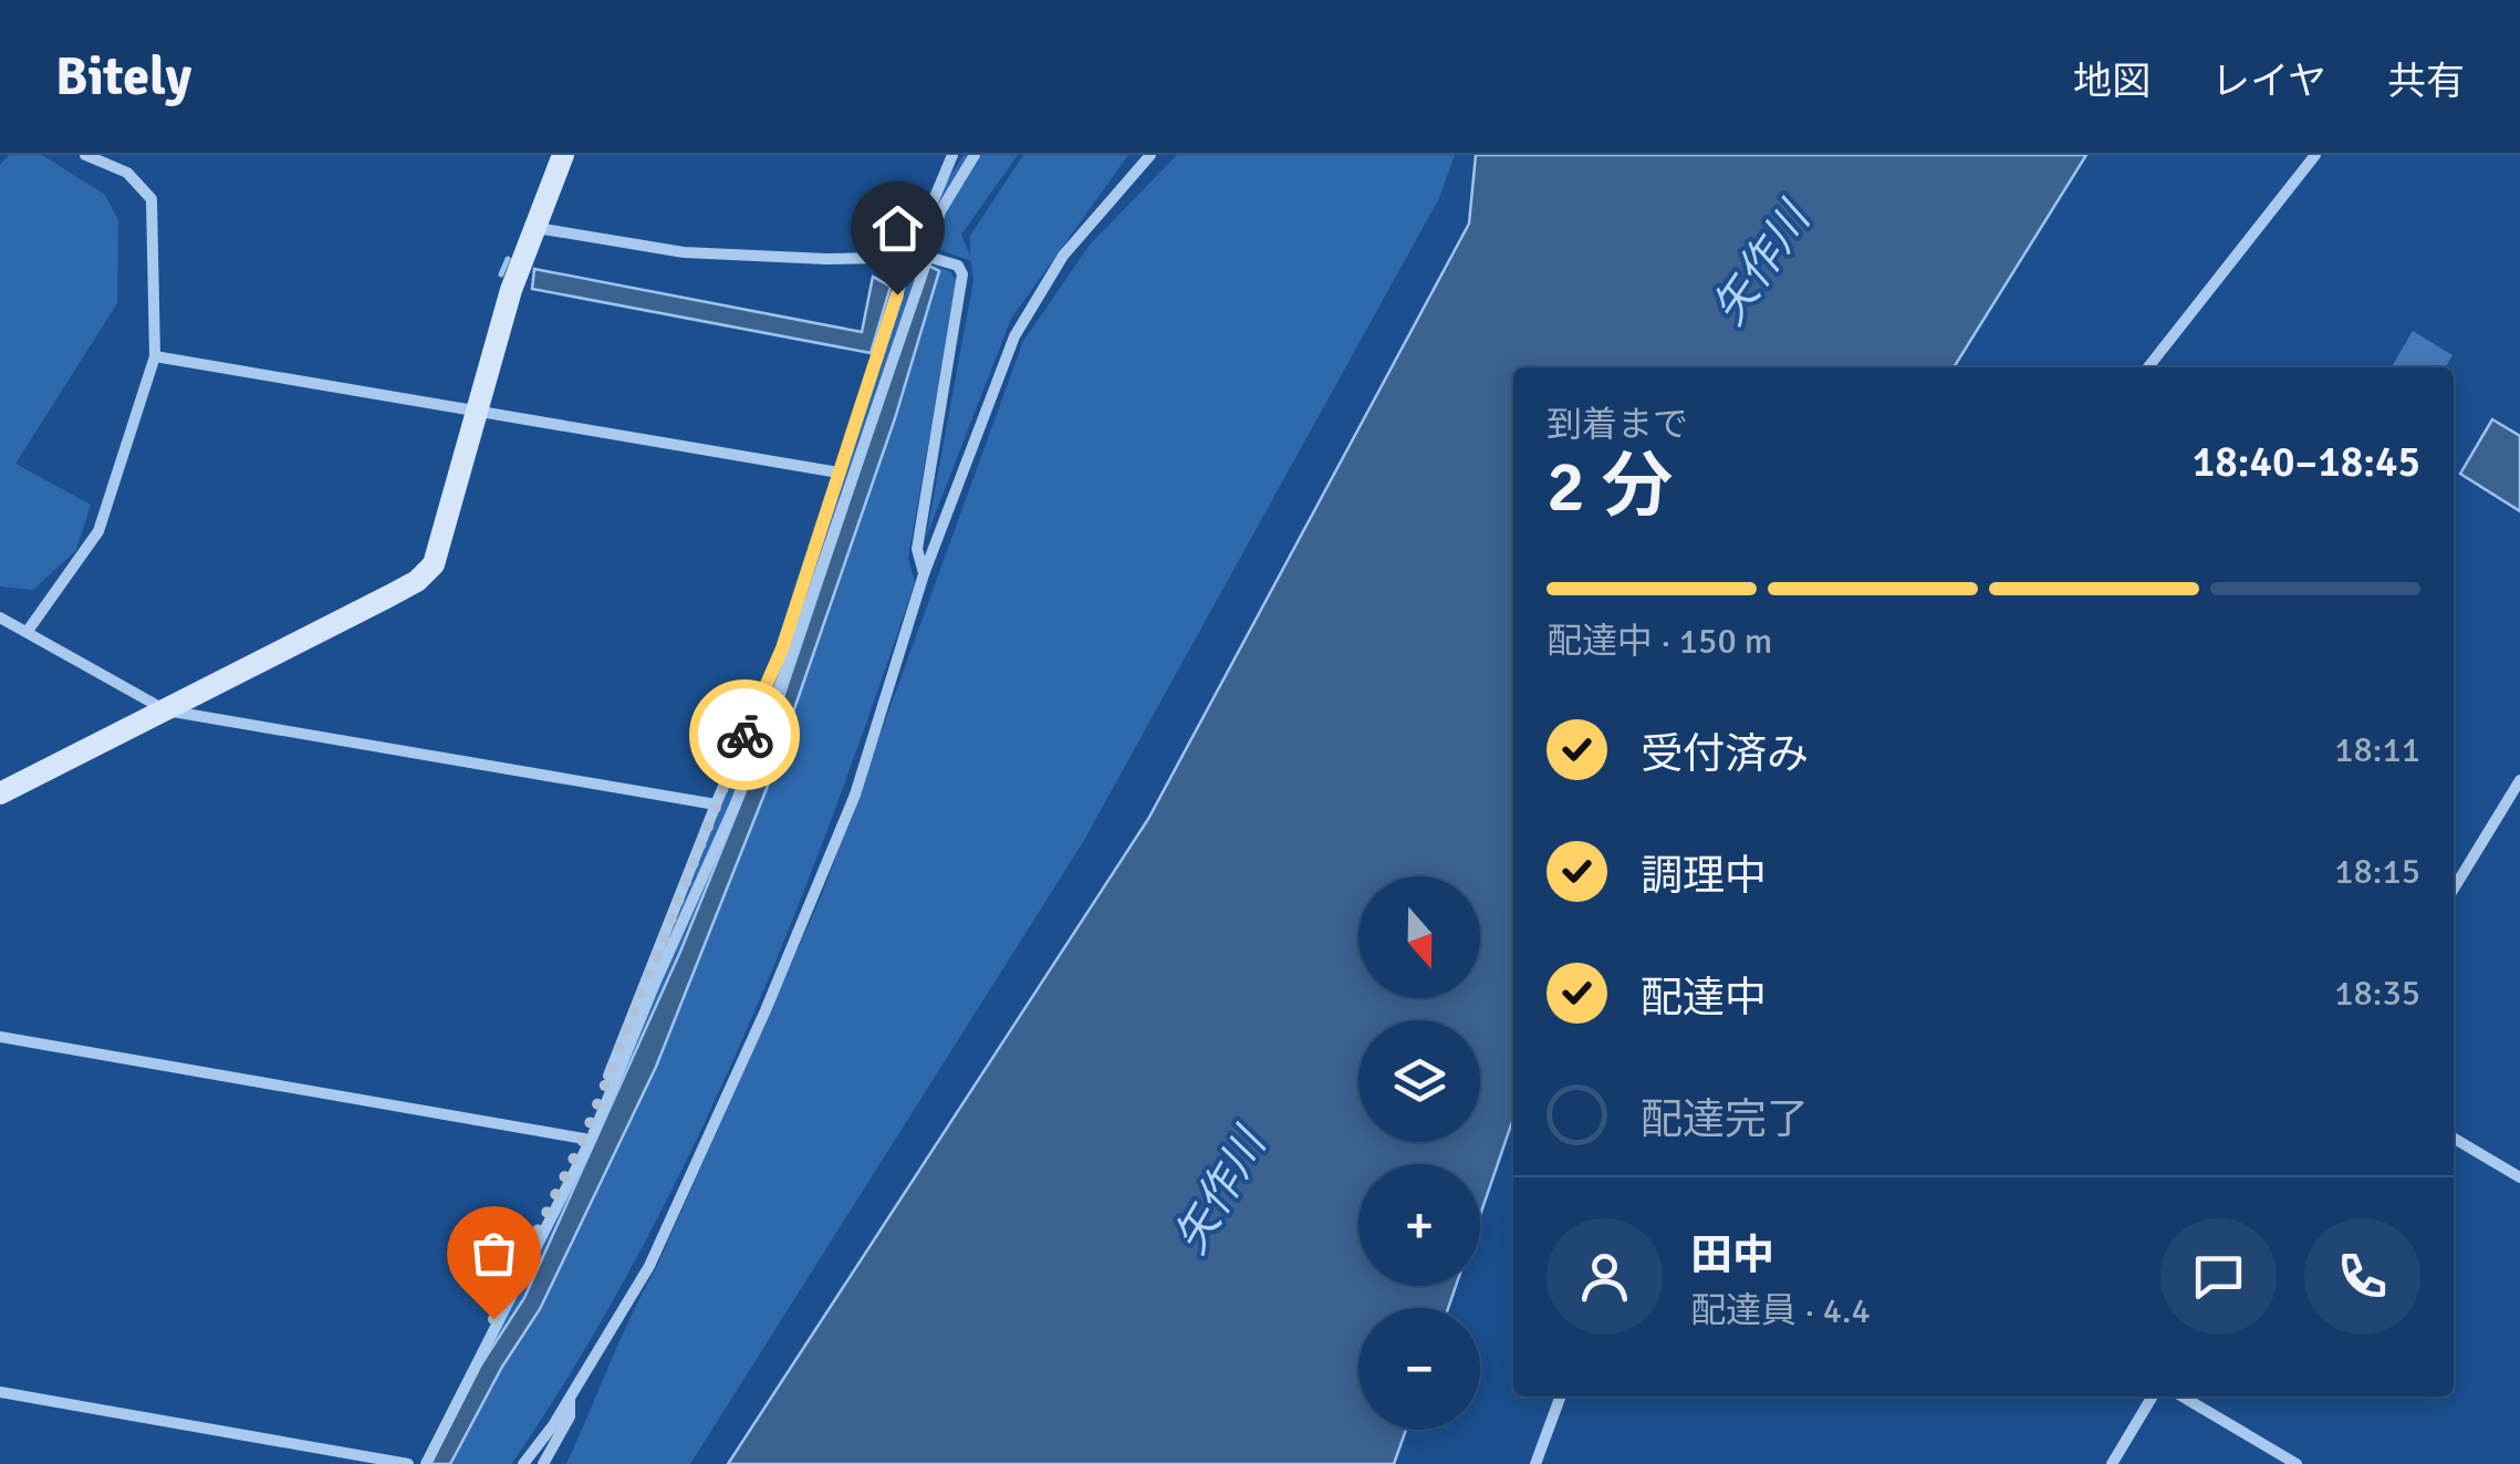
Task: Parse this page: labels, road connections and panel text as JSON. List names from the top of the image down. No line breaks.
{"water":["矢作川"],"north":"bottom","page":{"header":"Bitely","nav":["地図","レイヤ","共有"],"heading":["2 分","到着まで","18:40–18:45"],"panel":["田中","配達員 · 4.4"],"bar":"配達中 · 150 m","list":[["受付済み","18:11"],["調理中","18:15"],["配達中","18:35"],"配達完了"],"map_buttons":["+","−"]}}
